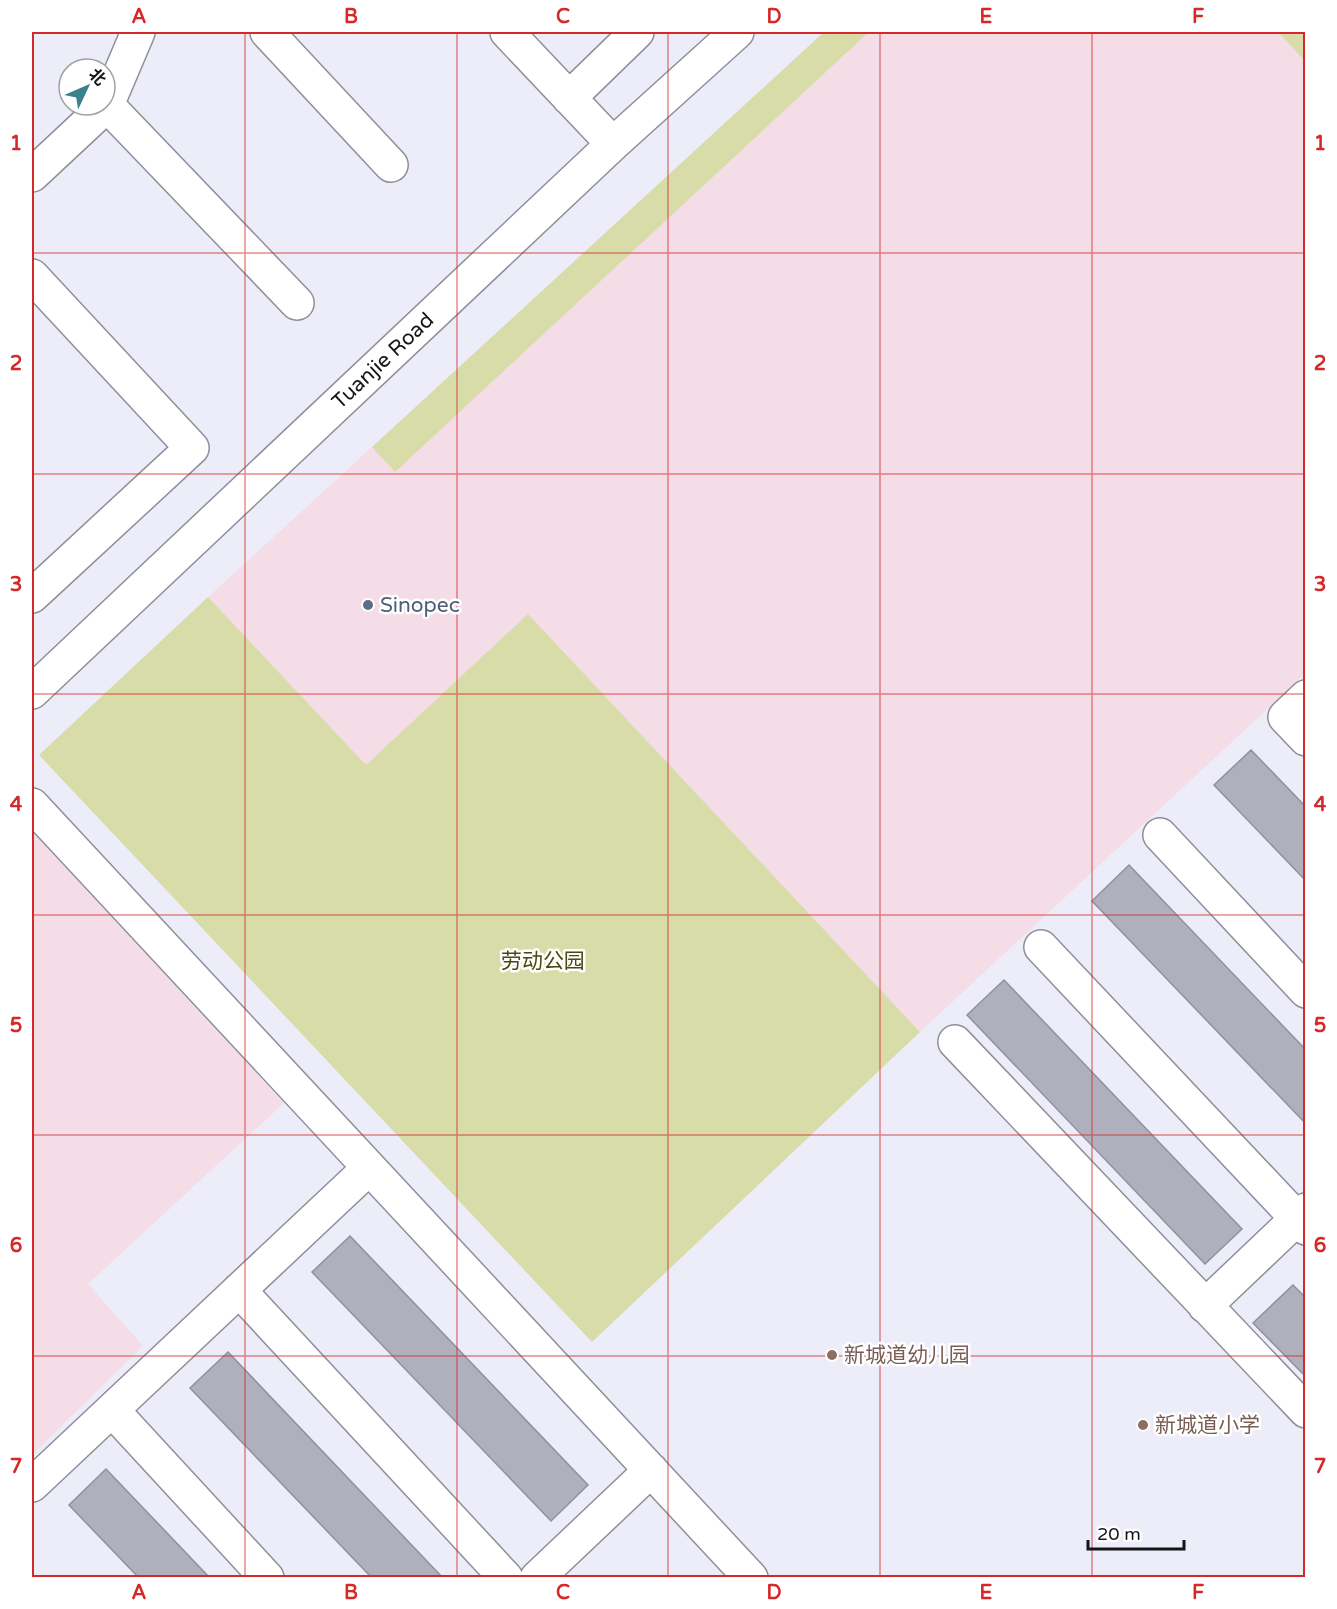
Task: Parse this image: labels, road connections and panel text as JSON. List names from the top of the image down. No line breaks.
{"streets":{"street":["Tuanjie Road"]},"parks":["劳动公园"],"places":["Sinopec","新城道幼儿园","新城道小学"],"scale_bar":"20 m","north":"top right","grid":{"columns":["A","B","C","D","E","F"],"rows":["1","2","3","4","5","6","7"]}}
